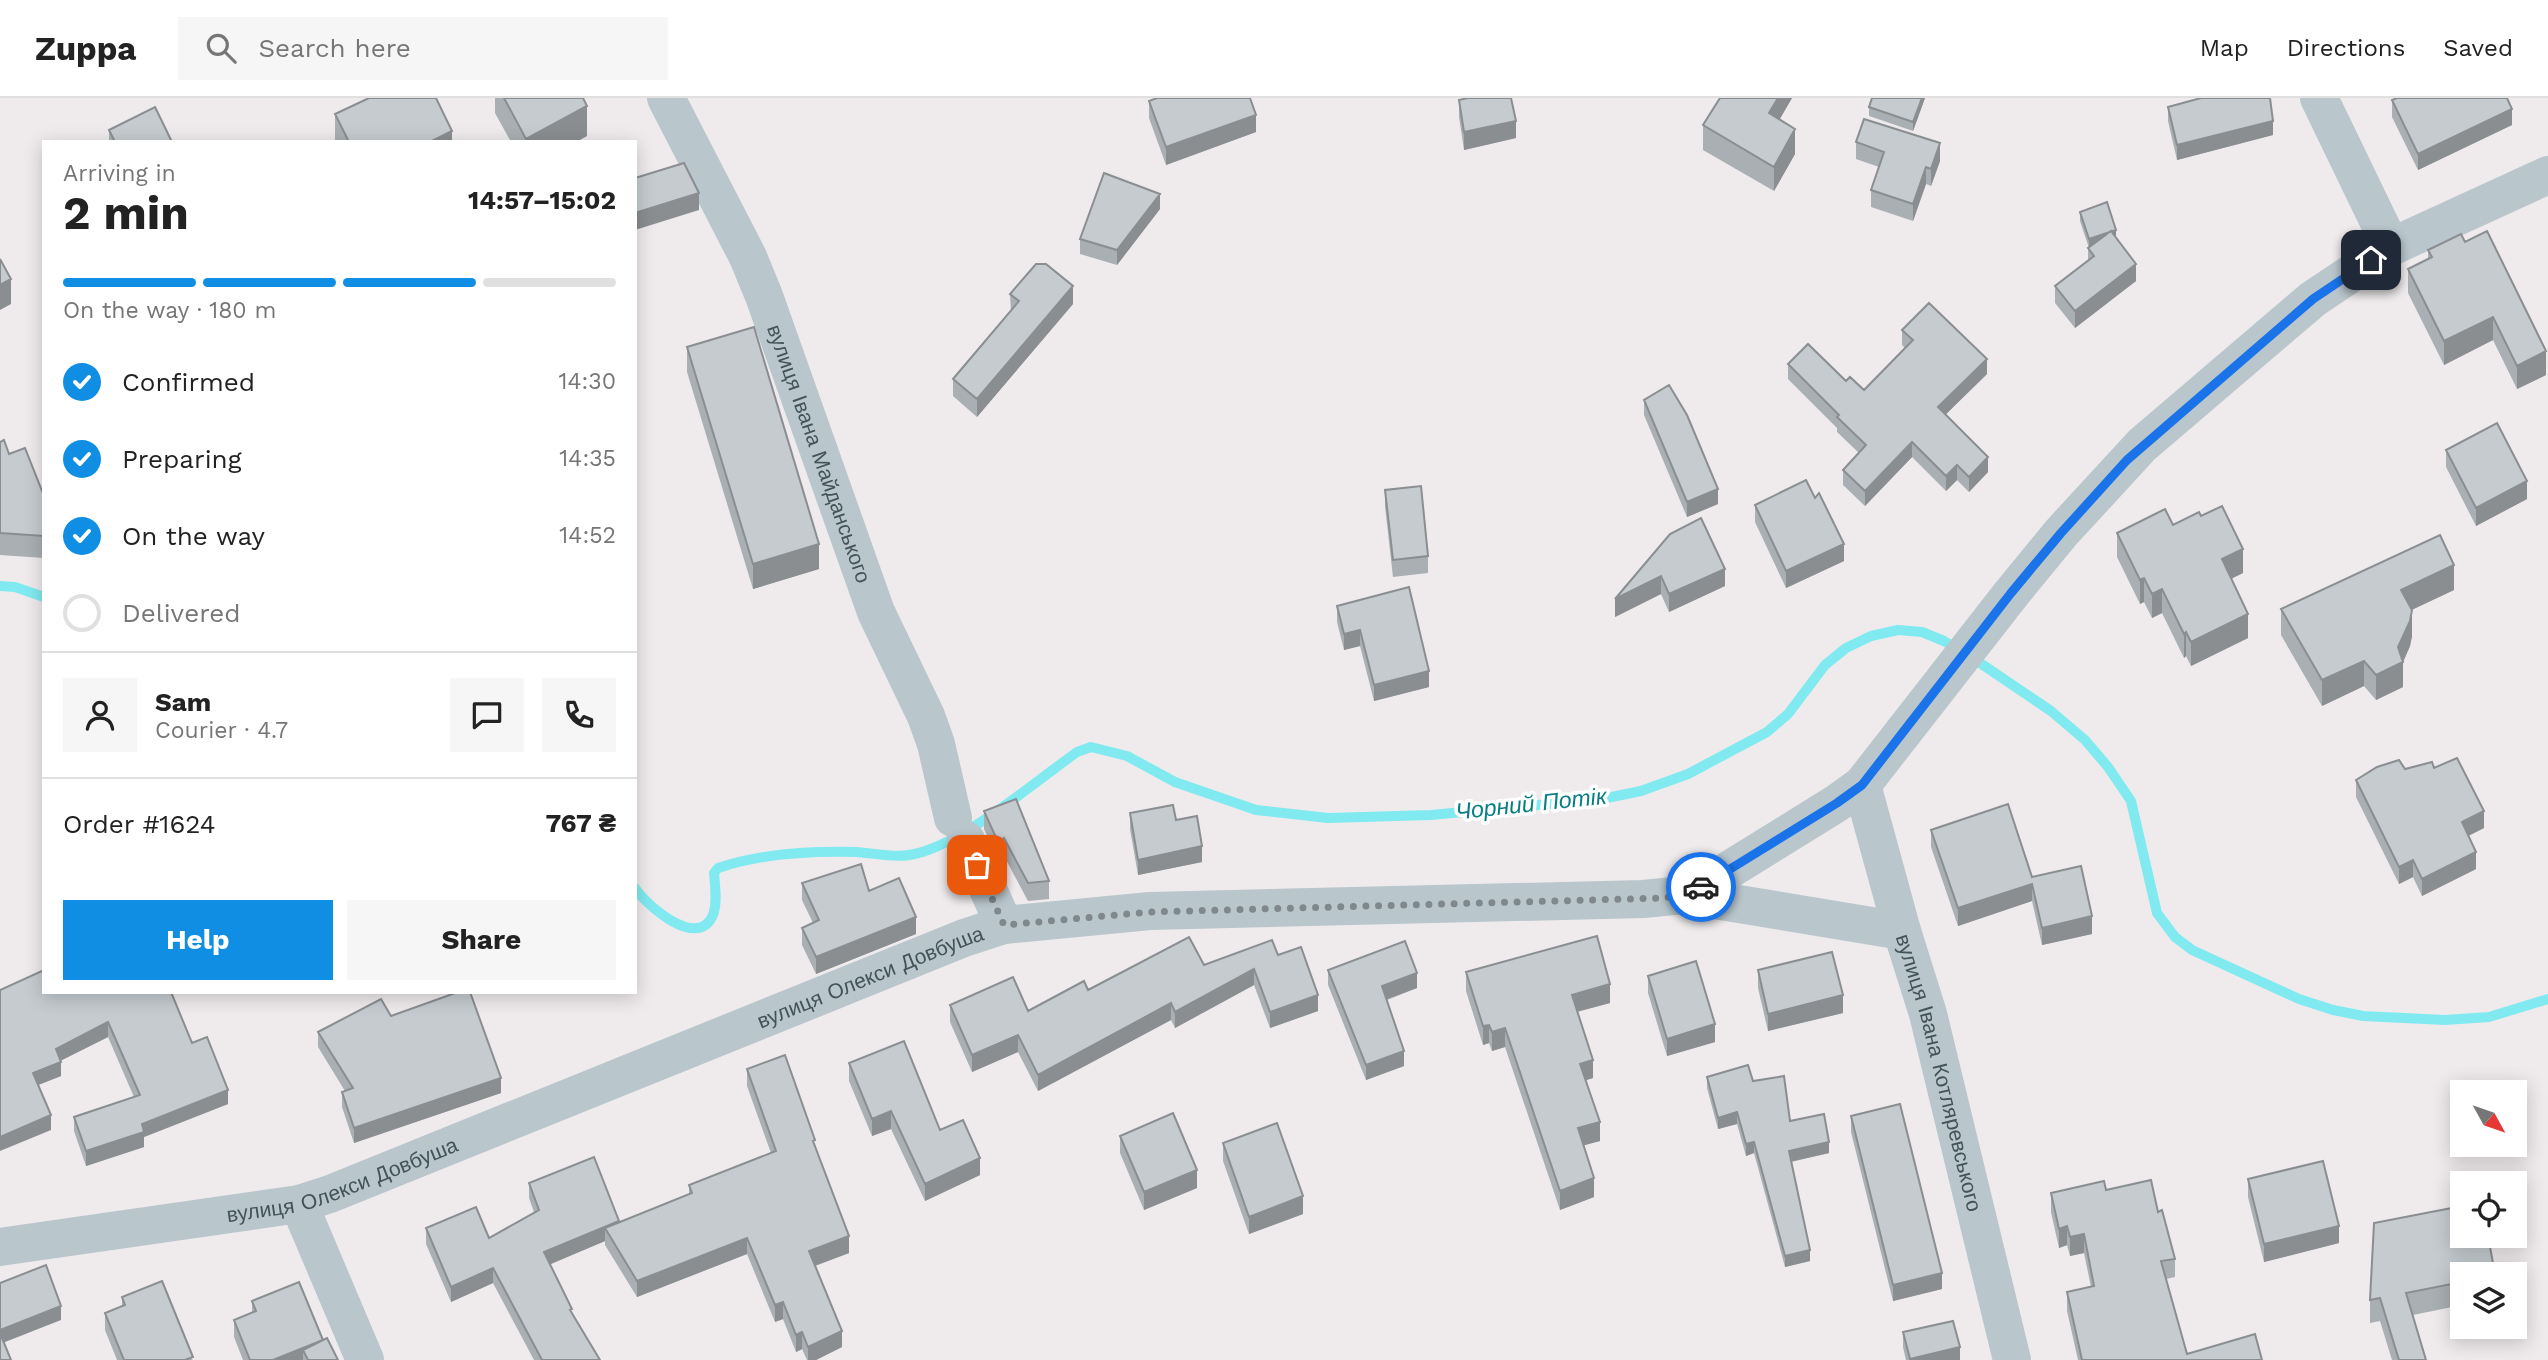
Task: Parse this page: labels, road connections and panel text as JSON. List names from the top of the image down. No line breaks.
{"streets":{"street":["вулиця Івана Майданського","вулиця Олекси Довбуша","вулиця Івана Котляревського"]},"crossings":[["вулиця Івана Майданського","вулиця Олекси Довбуша"],["вулиця Олекси Довбуша","вулиця Івана Котляревського"]],"water":["Чорний Потік"],"north":"bottom right","page":{"header":"Zuppa","search":"Search here","nav":["Map","Directions","Saved"],"heading":["2 min","Arriving in","14:57–15:02"],"panel":["Sam","Courier · 4.7","Order #1624","767 ₴"],"bar":"On the way · 180 m","list":[["Confirmed","14:30"],["Preparing","14:35"],["On the way","14:52"],"Delivered"],"buttons":["Help","Share"]}}
